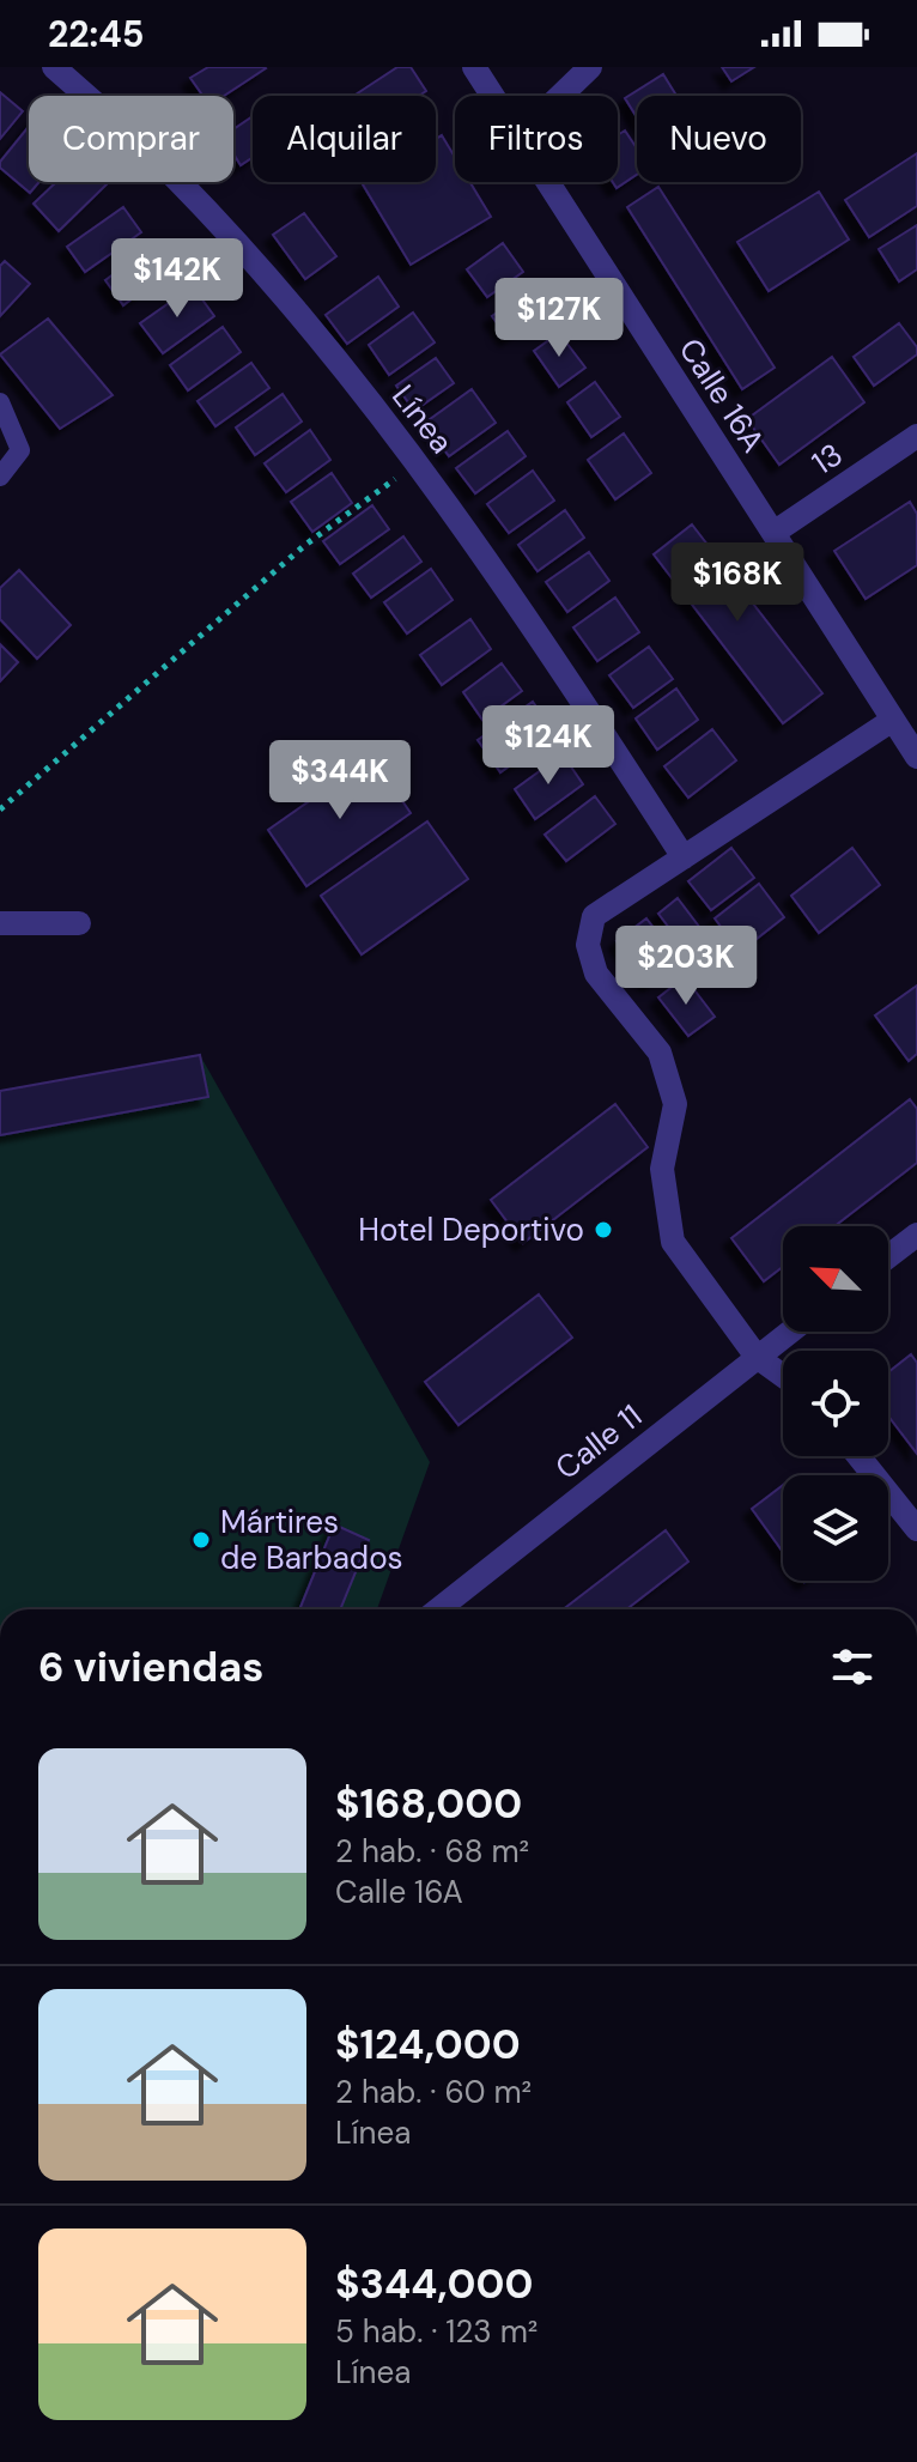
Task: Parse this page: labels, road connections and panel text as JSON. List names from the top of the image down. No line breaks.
{"streets":{"street":["Calle 16A","Línea","13","Calle 11"]},"crossings":[["Calle 16A","13"]],"places":["Hotel Deportivo","Mártires de Barbados"],"north":"top left","page":{"status":"22:45","chip":["Comprar","Alquilar","Filtros","Nuevo"],"price":["$142K","$127K","$168K","$124K","$344K","$203K"],"heading":"6 viviendas","list":[{"name":"$168,000","note":"2 hab. · 68 m² · Calle 16A"},{"name":"$124,000","note":"2 hab. · 60 m² · Línea"},{"name":"$344,000","note":"5 hab. · 123 m² · Línea"}]}}
